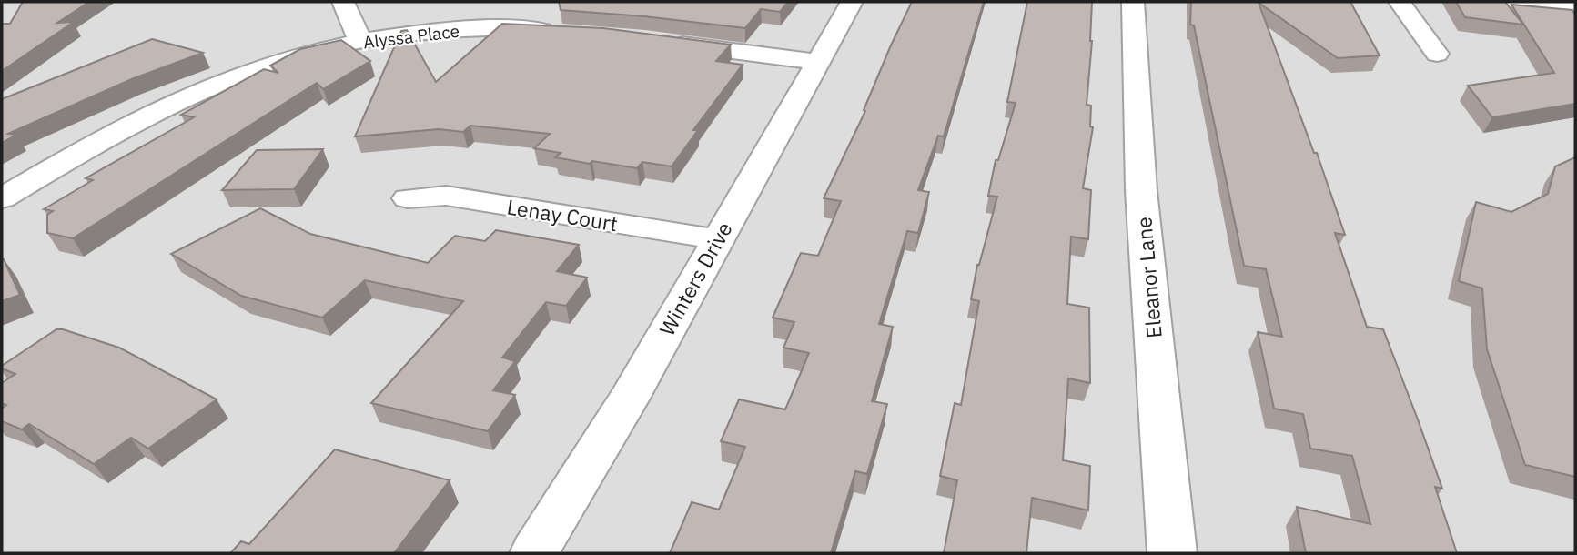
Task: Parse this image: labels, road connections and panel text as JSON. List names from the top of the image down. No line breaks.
{"streets":{"street":["Alyssa Place","Lenay Court","Eleanor Lane","Winters Drive"]},"crossings":[["Lenay Court","Winters Drive"]]}
